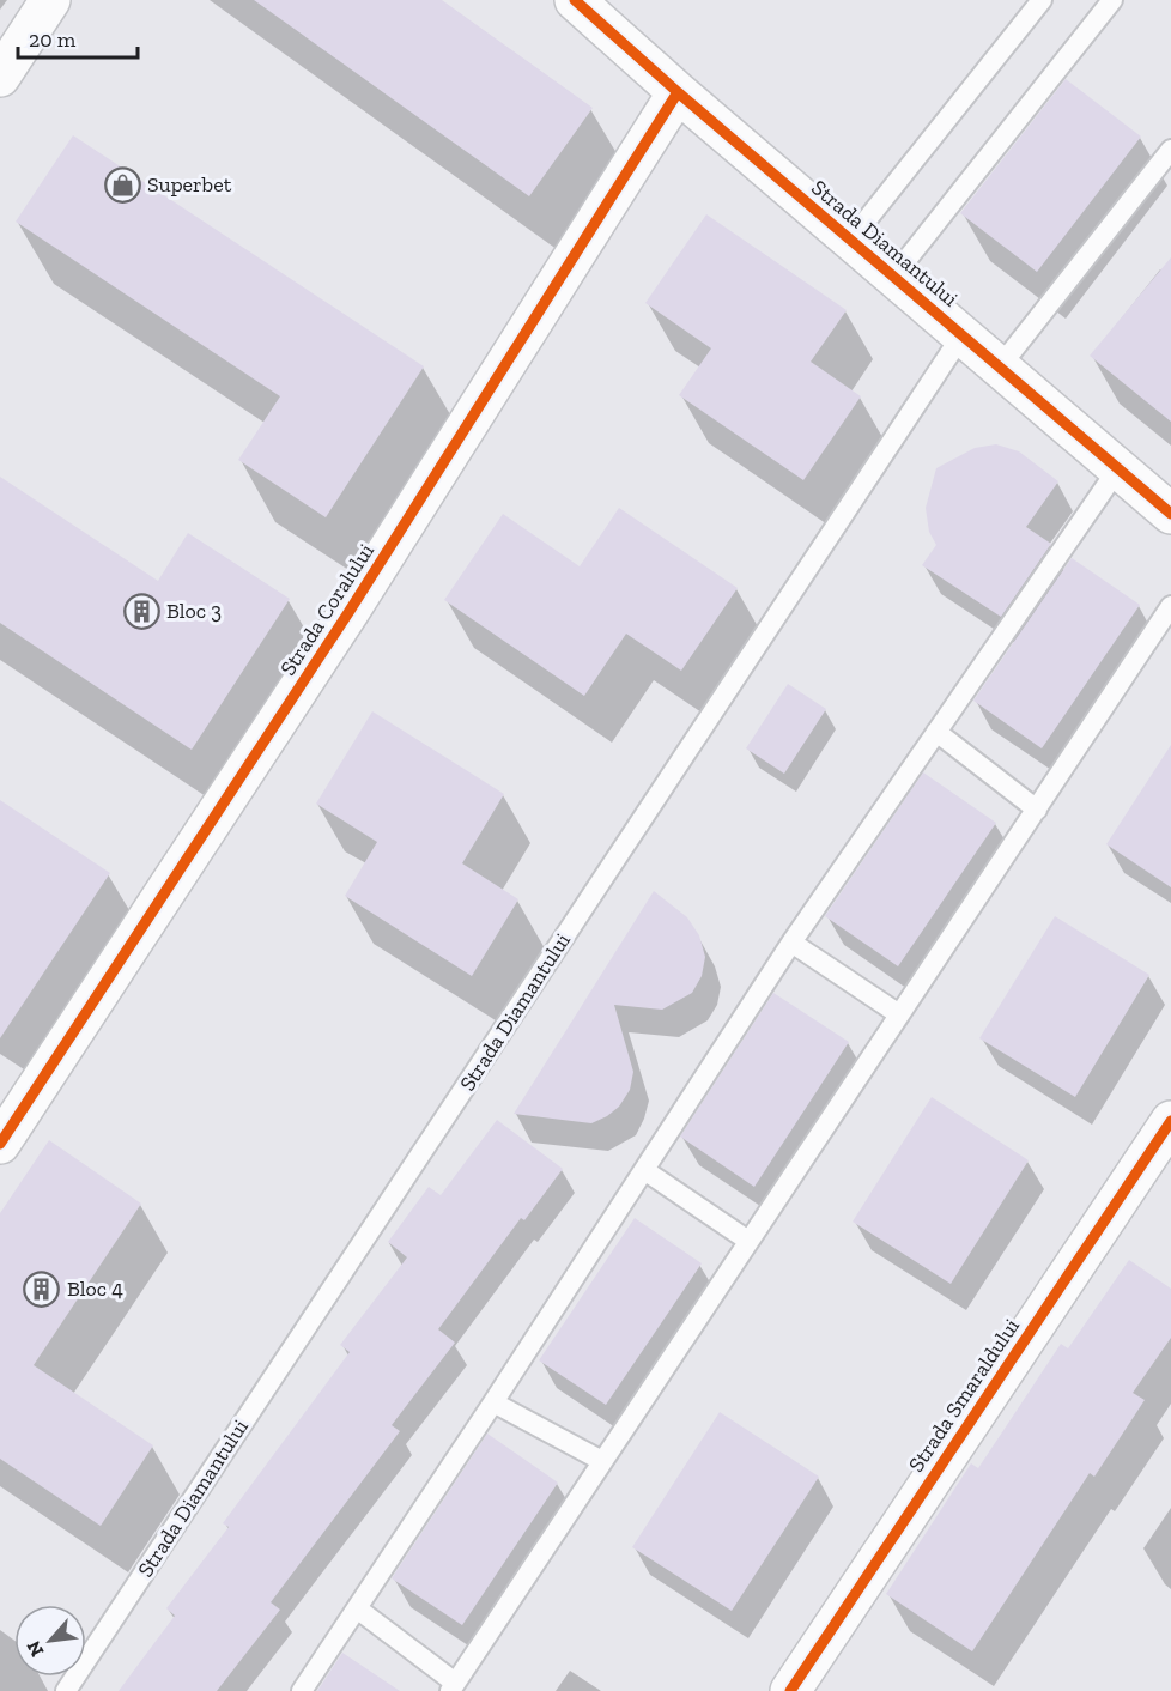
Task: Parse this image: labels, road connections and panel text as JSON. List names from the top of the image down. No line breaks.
{"streets":{"street":["Strada Diamantului","Strada Coralului","Strada Smaraldului"]},"crossings":[["Strada Diamantului","Strada Coralului"]],"places":{"shop":["Superbet"],"building":["Bloc 3","Bloc 4"]},"scale_bar":"20 m","north":"bottom left"}
